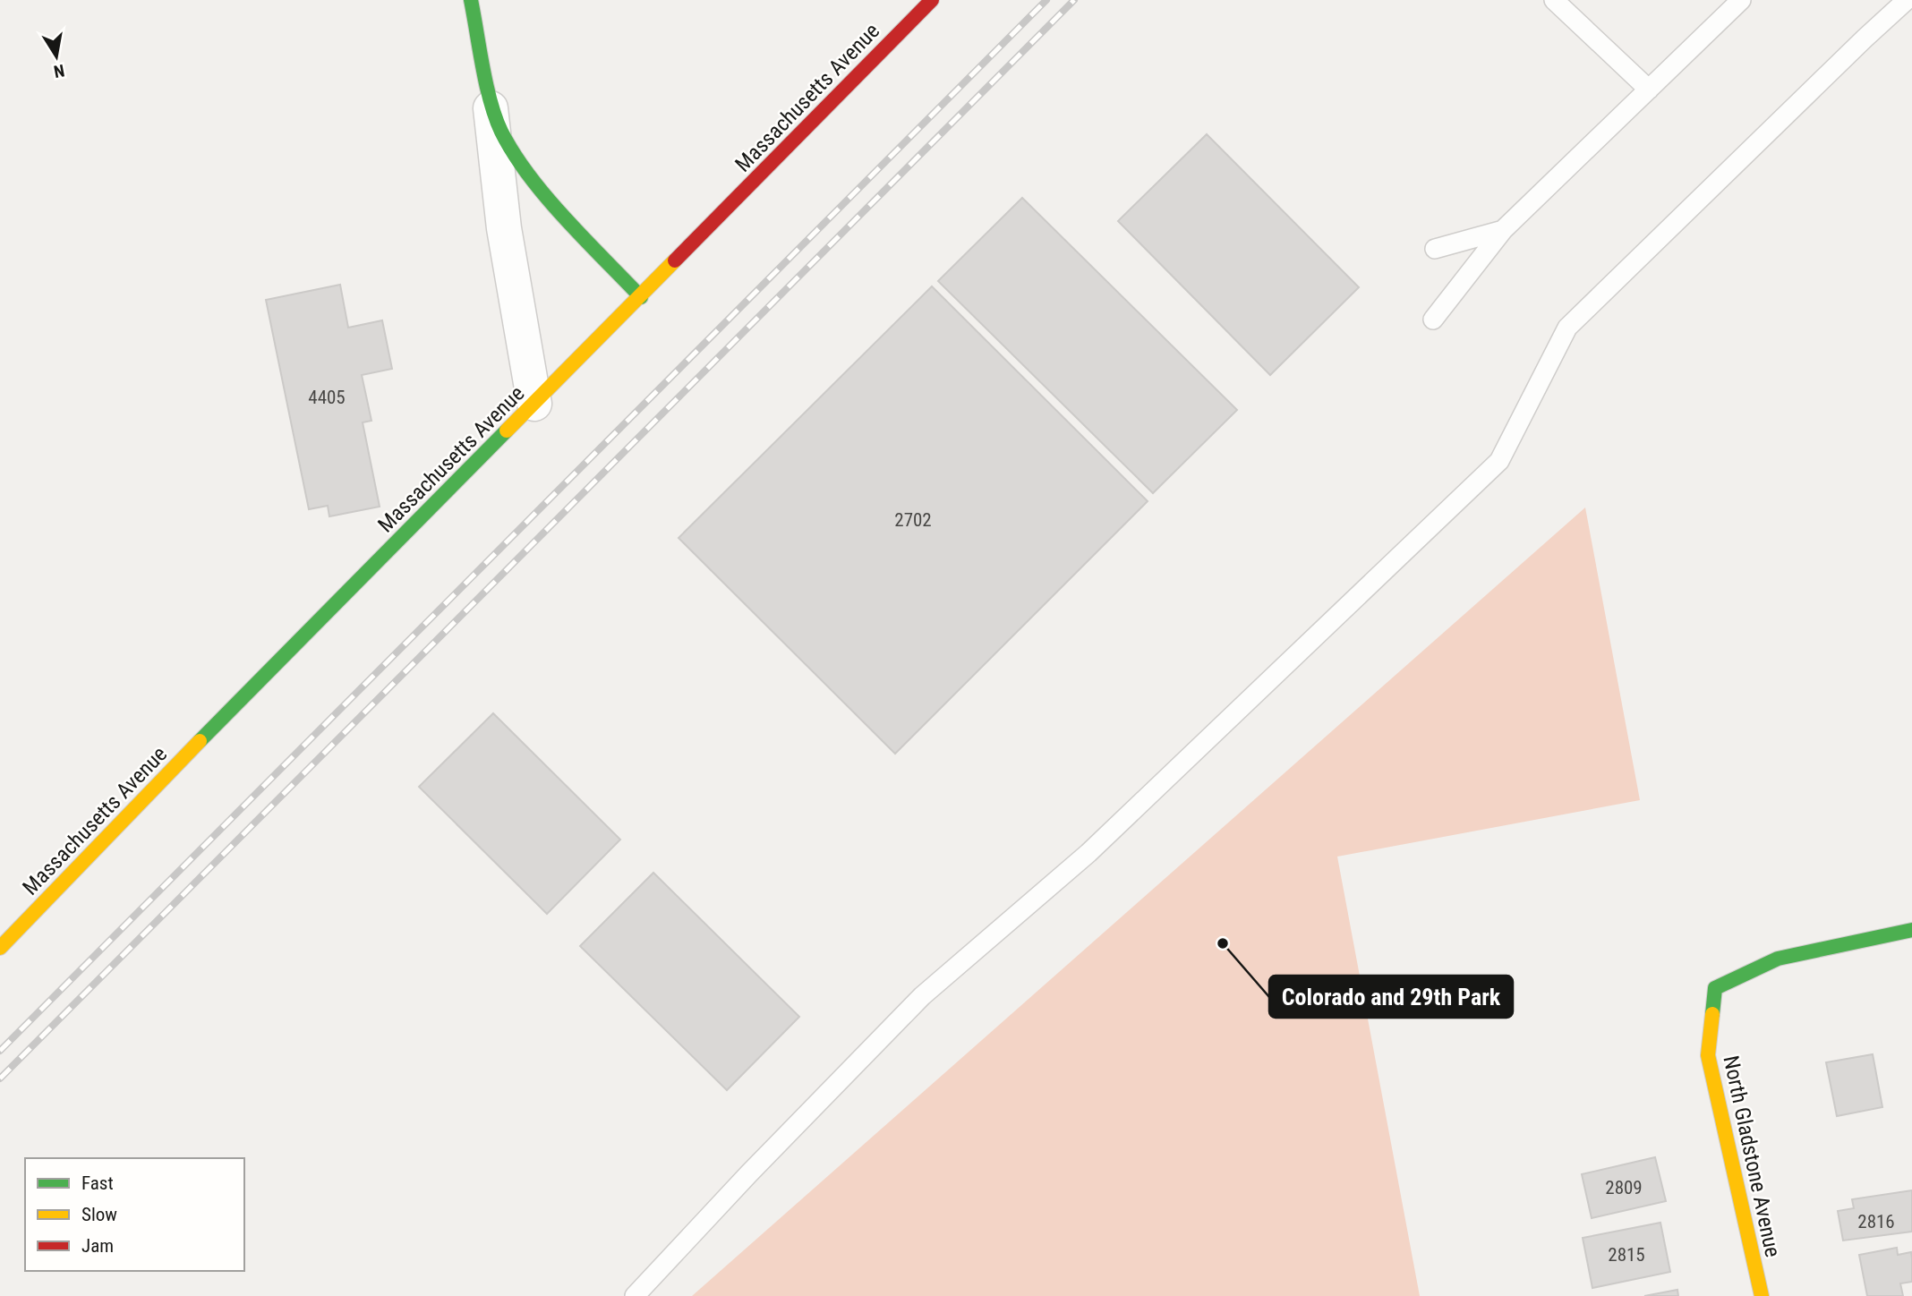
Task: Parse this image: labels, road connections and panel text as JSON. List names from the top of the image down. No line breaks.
{"streets":{"main road":["Massachusetts Avenue","North Gladstone Avenue"]},"places":["Colorado and 29th Park"],"house_numbers":["4405","2702","2809","2816","2815"],"legend":["Fast","Slow","Jam"],"north":"bottom"}
